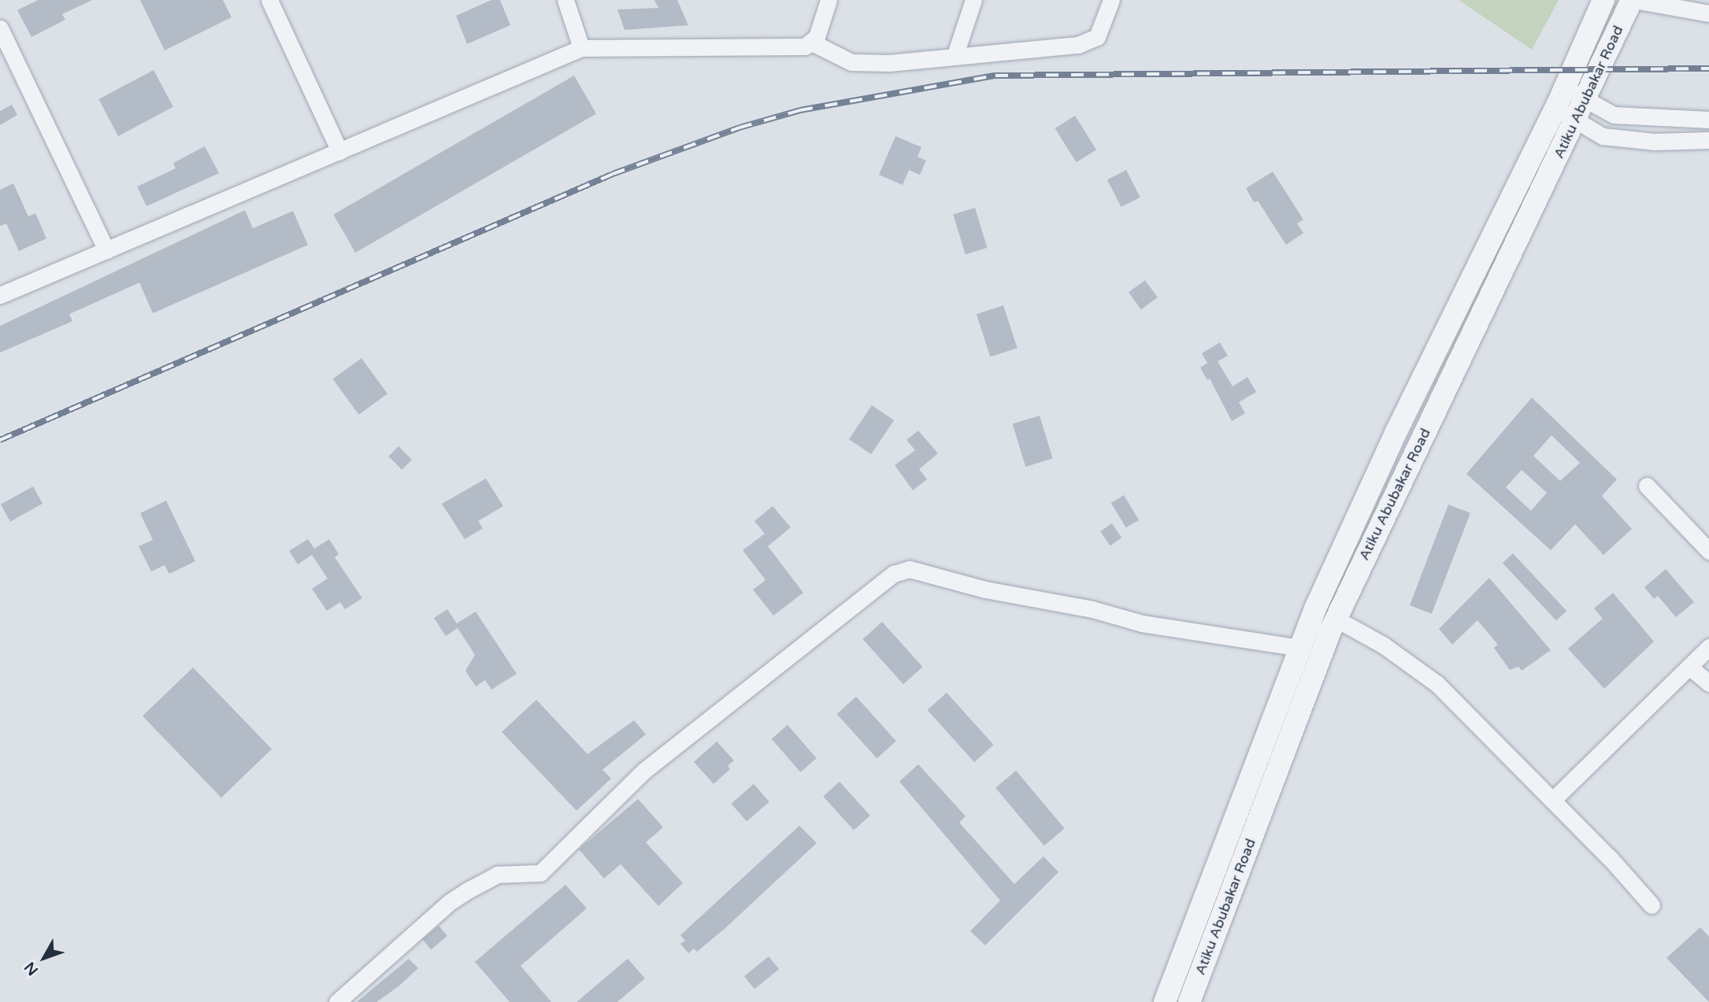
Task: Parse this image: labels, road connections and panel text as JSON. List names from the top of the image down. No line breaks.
{"streets":{"street":["Atiku Abubakar Road"]},"north":"bottom left"}
